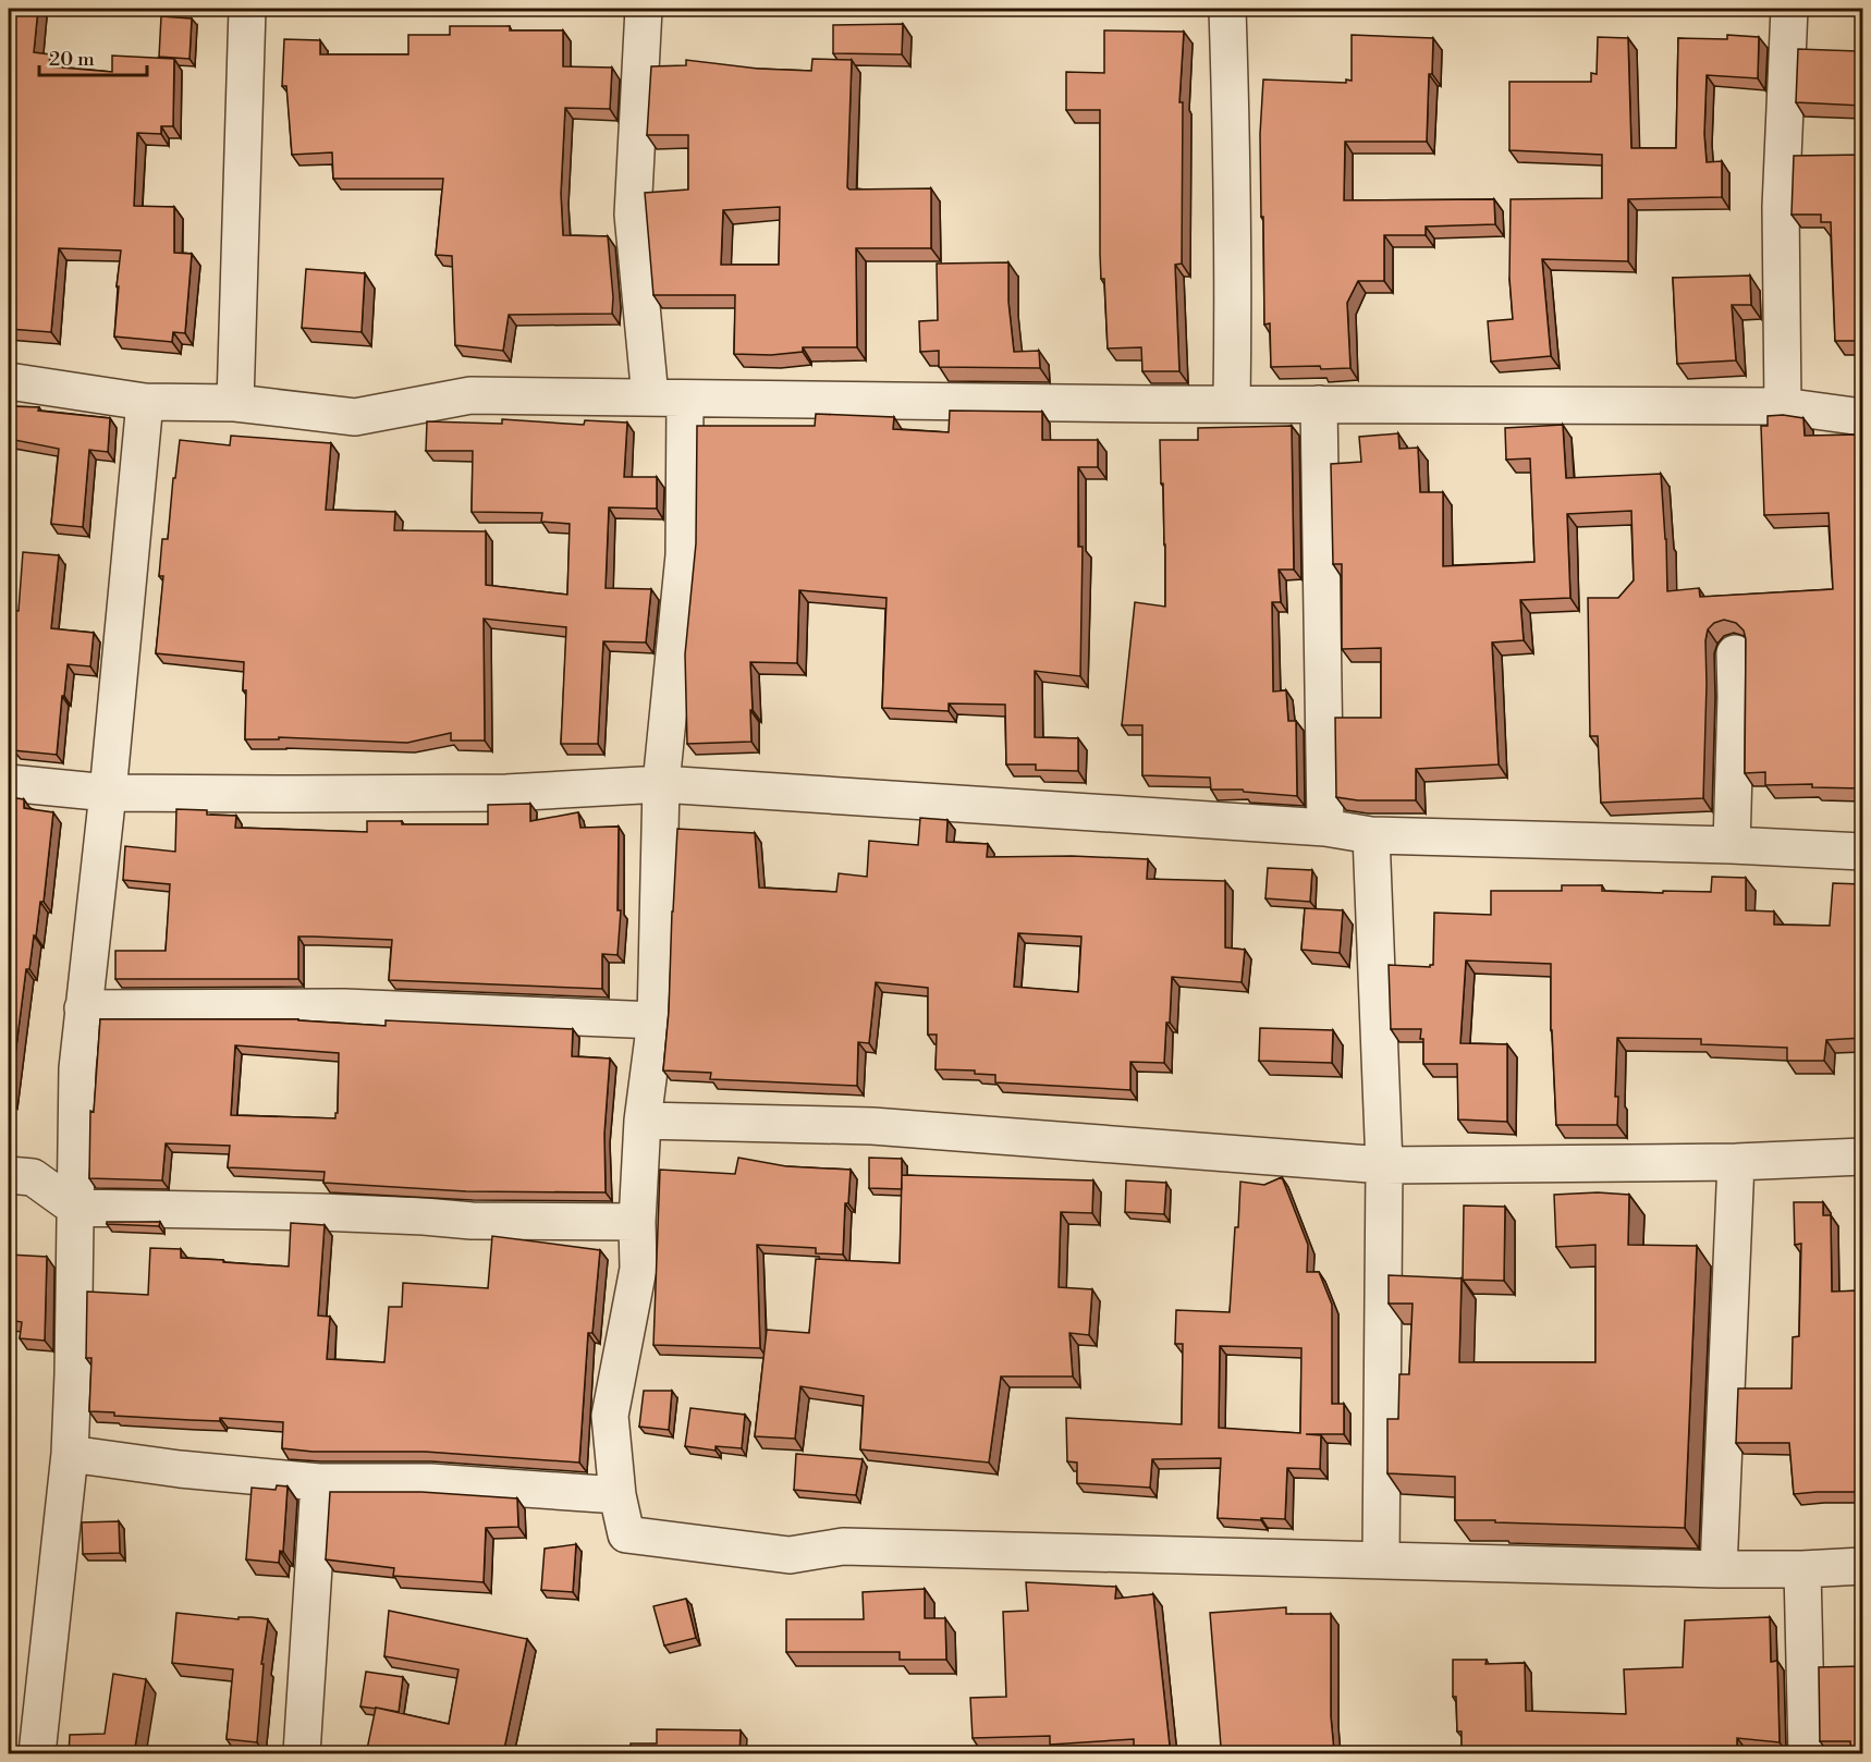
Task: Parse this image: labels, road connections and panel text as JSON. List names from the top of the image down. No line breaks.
{"scale_bar":"20 m"}
